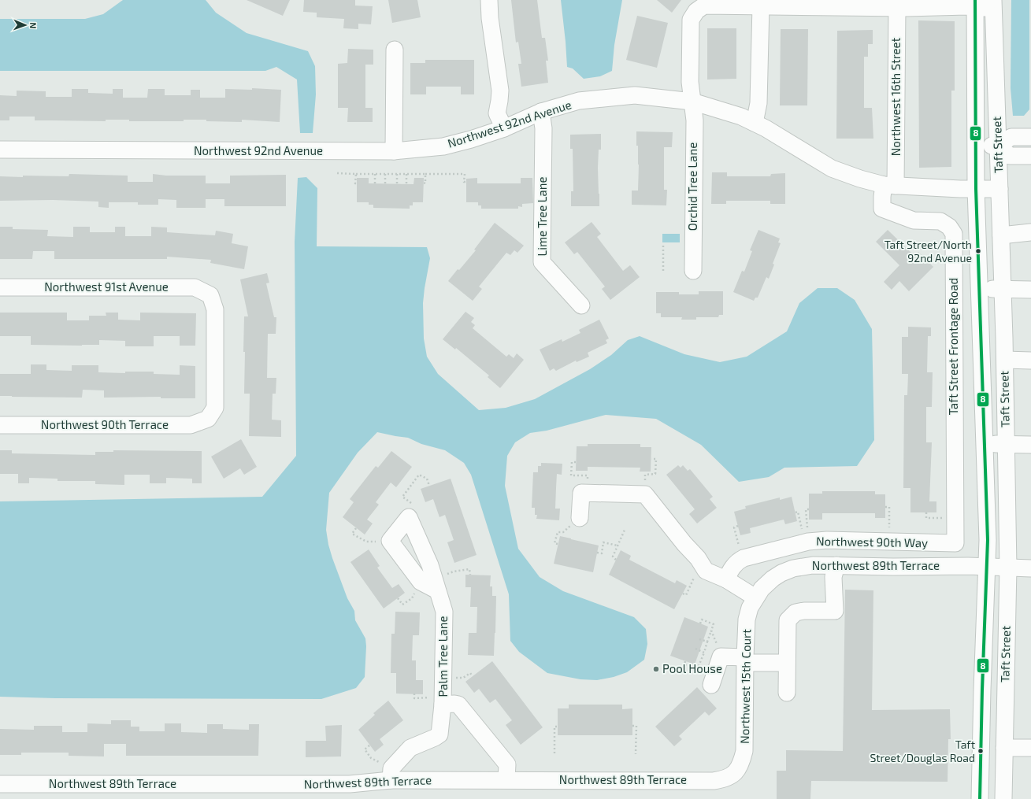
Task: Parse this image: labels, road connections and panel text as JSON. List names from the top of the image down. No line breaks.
{"streets":{"street":["Northwest 16th Street","Northwest 92nd Avenue","Taft Street","Orchid Tree Lane","Lime Tree Lane","Northwest 91st Avenue","Taft Street Frontage Road","Northwest 90th Terrace","Northwest 90th Way","Northwest 89th Terrace","Palm Tree Lane","Northwest 15th Court"]},"crossings":[["Northwest 16th Street","Northwest 92nd Avenue"],["Northwest 16th Street","Taft Street Frontage Road"],["Northwest 92nd Avenue","Taft Street"],["Northwest 92nd Avenue","Orchid Tree Lane"],["Northwest 92nd Avenue","Lime Tree Lane"],["Northwest 92nd Avenue","Taft Street Frontage Road"],["Taft Street","Northwest 89th Terrace"],["Northwest 91st Avenue","Northwest 90th Terrace"],["Taft Street Frontage Road","Northwest 90th Way"],["Northwest 89th Terrace","Palm Tree Lane"],["Northwest 89th Terrace","Northwest 15th Court"]],"places":["Taft Street/North 92nd Avenue","Pool House","Taft Street/Douglas Road"],"lines":["transit line 8"],"north":"right"}
